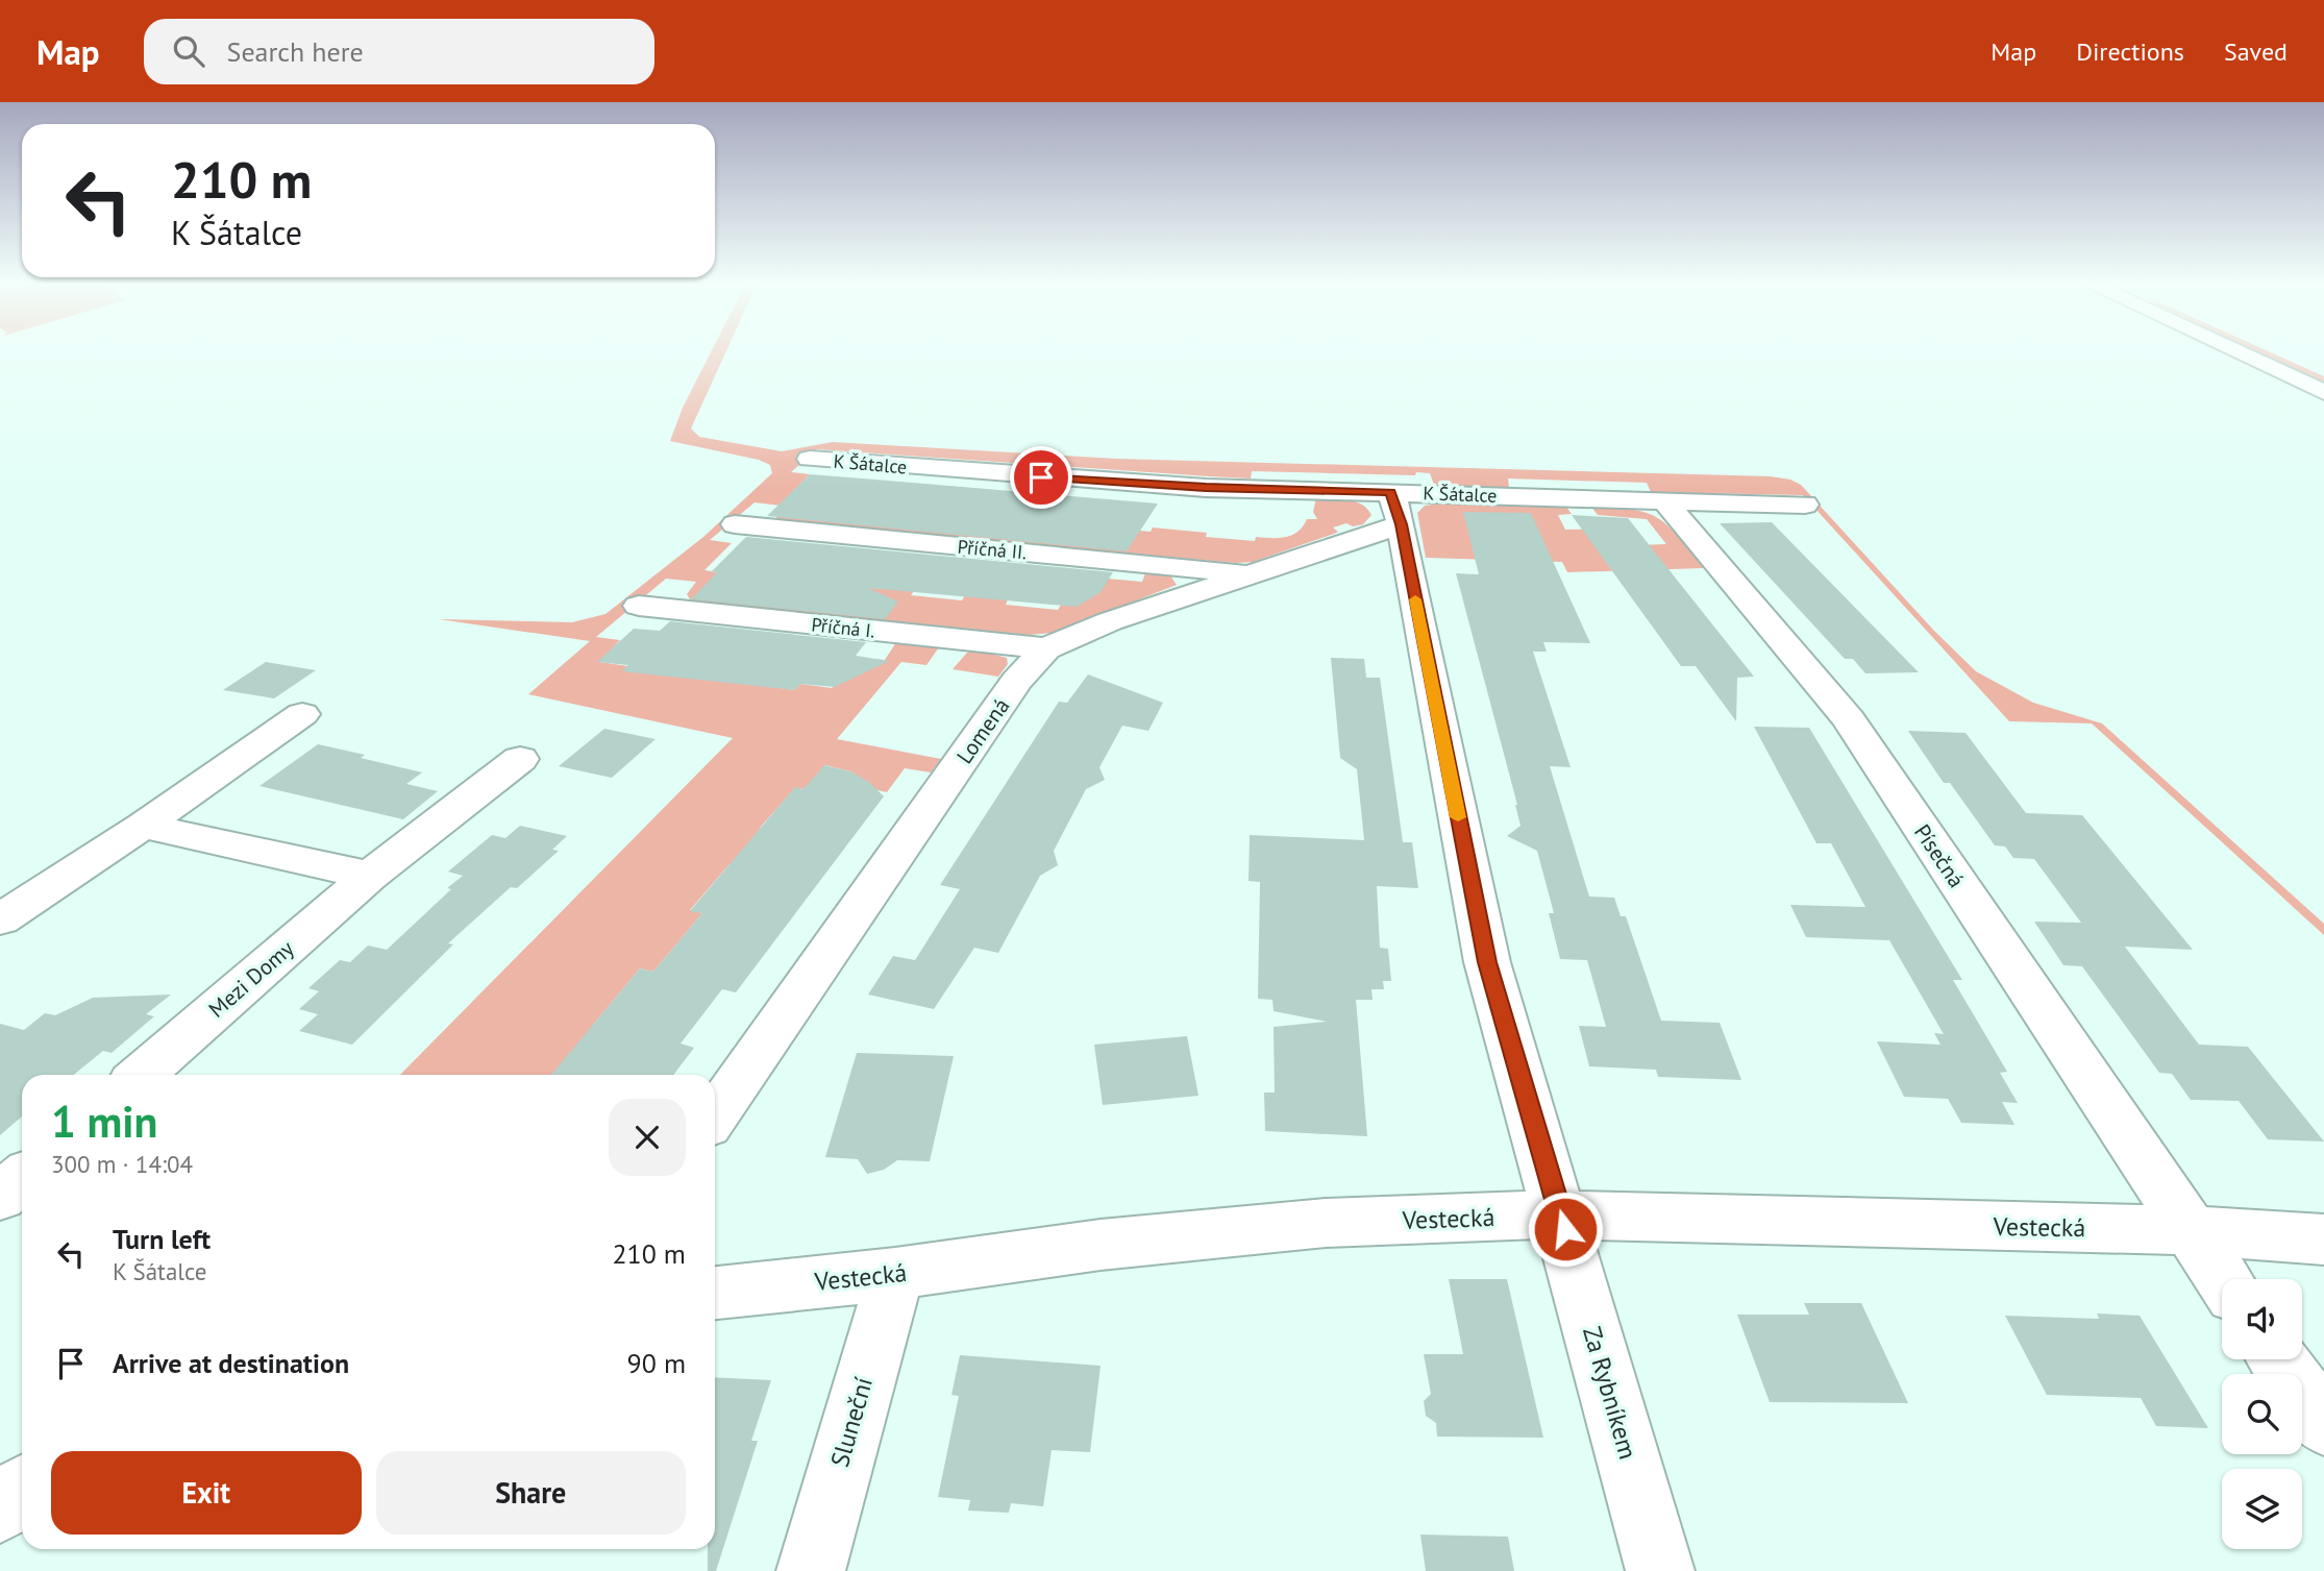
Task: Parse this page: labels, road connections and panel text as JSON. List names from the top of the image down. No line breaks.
{"streets":{"street":["K Šátalce","Příčná II.","Příčná I.","Lomená","Písečná","Mezi Domy","Vestecká","Za Rybníkem","Sluneční"]},"crossings":[["K Šátalce","Lomená"],["K Šátalce","Písečná"],["K Šátalce","Za Rybníkem"],["Příčná II.","Lomená"],["Příčná I.","Lomená"],["Lomená","Za Rybníkem"],["Písečná","Vestecká"],["Vestecká","Za Rybníkem"],["Vestecká","Sluneční"]],"page":{"header":"Map","search":"Search here","nav":["Map","Directions","Saved"],"turn":["210 m","K Šátalce"],"heading":["1 min","300 m · 14:04"],"list":[{"name":"Turn left","note":"K Šátalce","value":"210 m"},{"name":"Arrive at destination","value":"90 m"}],"buttons":["Exit","Share"]}}
